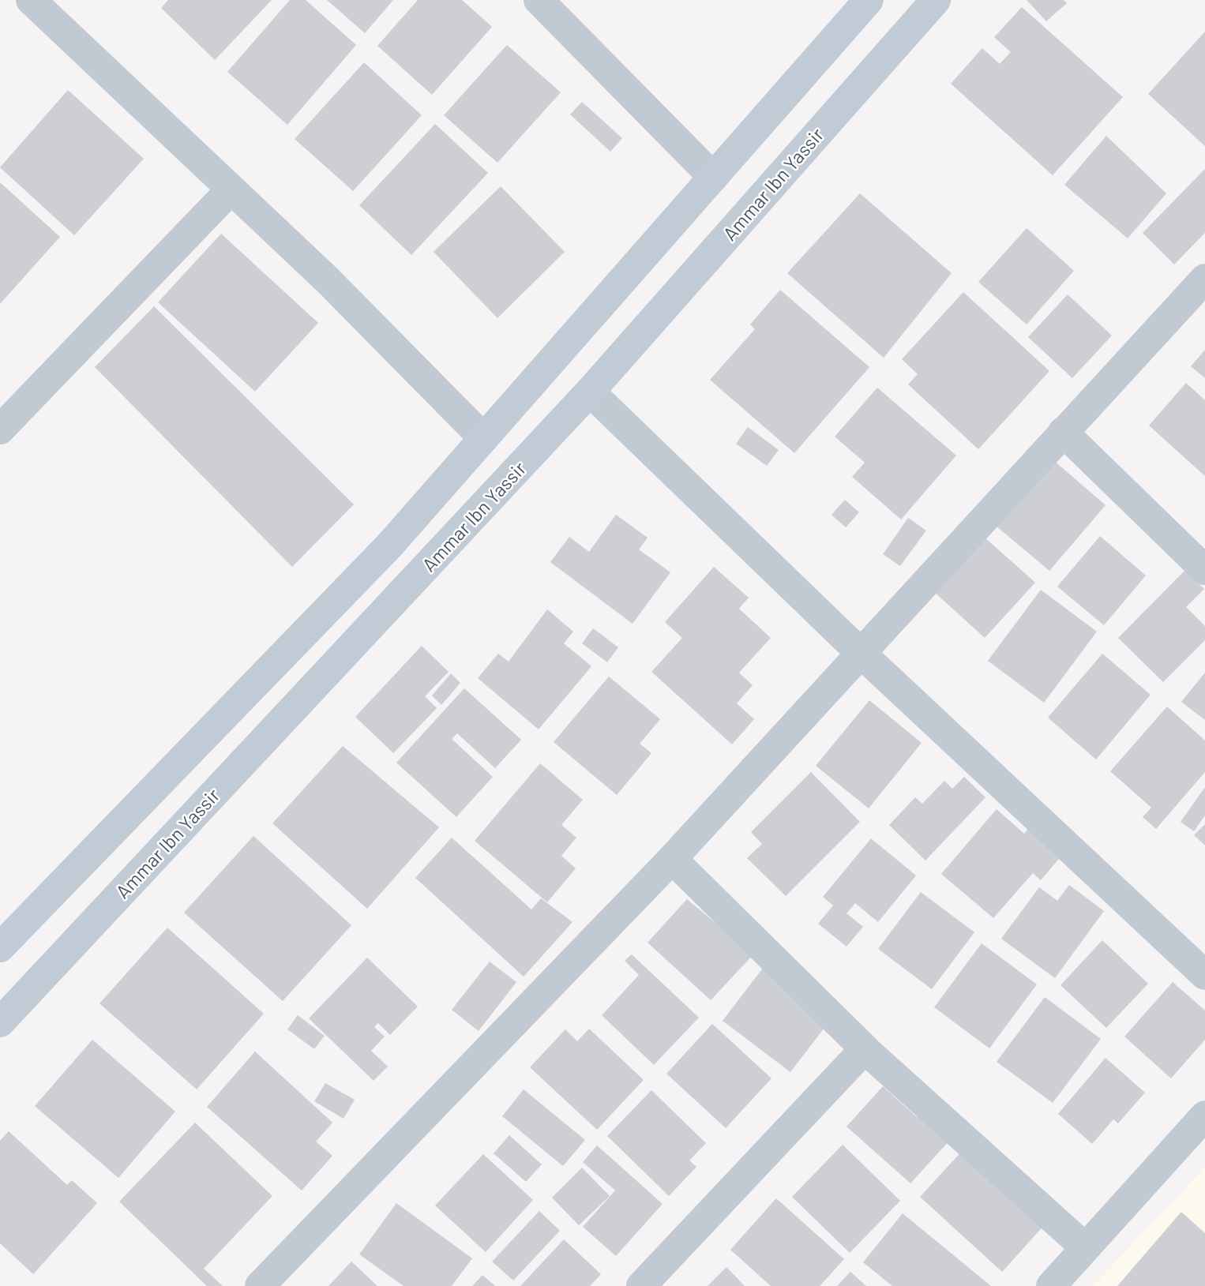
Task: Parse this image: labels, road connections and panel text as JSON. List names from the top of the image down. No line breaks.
{"streets":{"street":["Ammar Ibn Yassir"]}}
